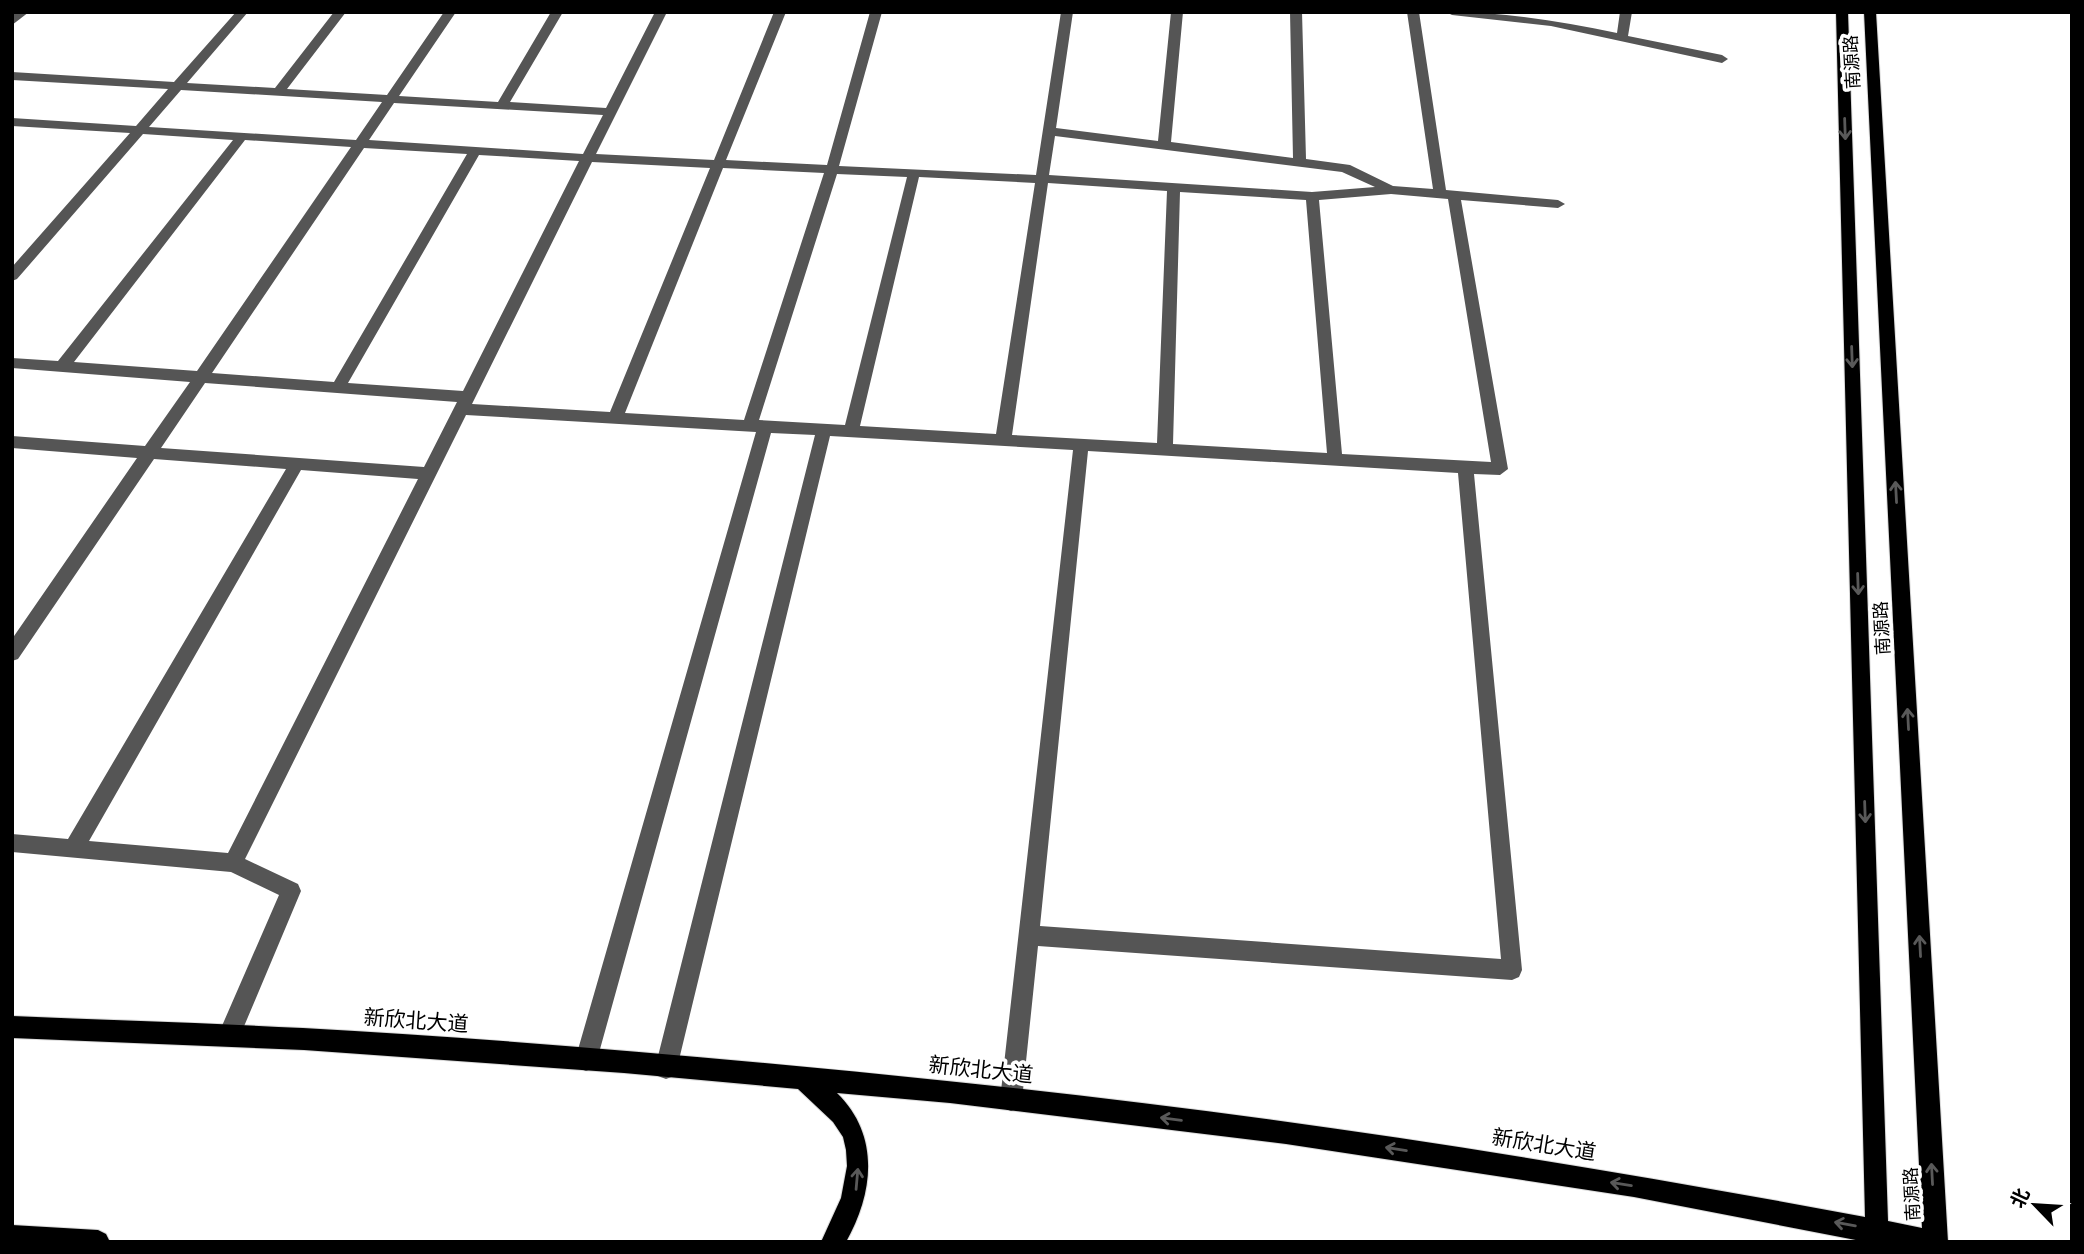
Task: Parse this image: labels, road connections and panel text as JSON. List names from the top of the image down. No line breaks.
{"streets":{"main road":["南源路","新欣北大道"]},"crossings":[["南源路","新欣北大道"]],"one_way":["新欣北大道"],"north":"top left"}
